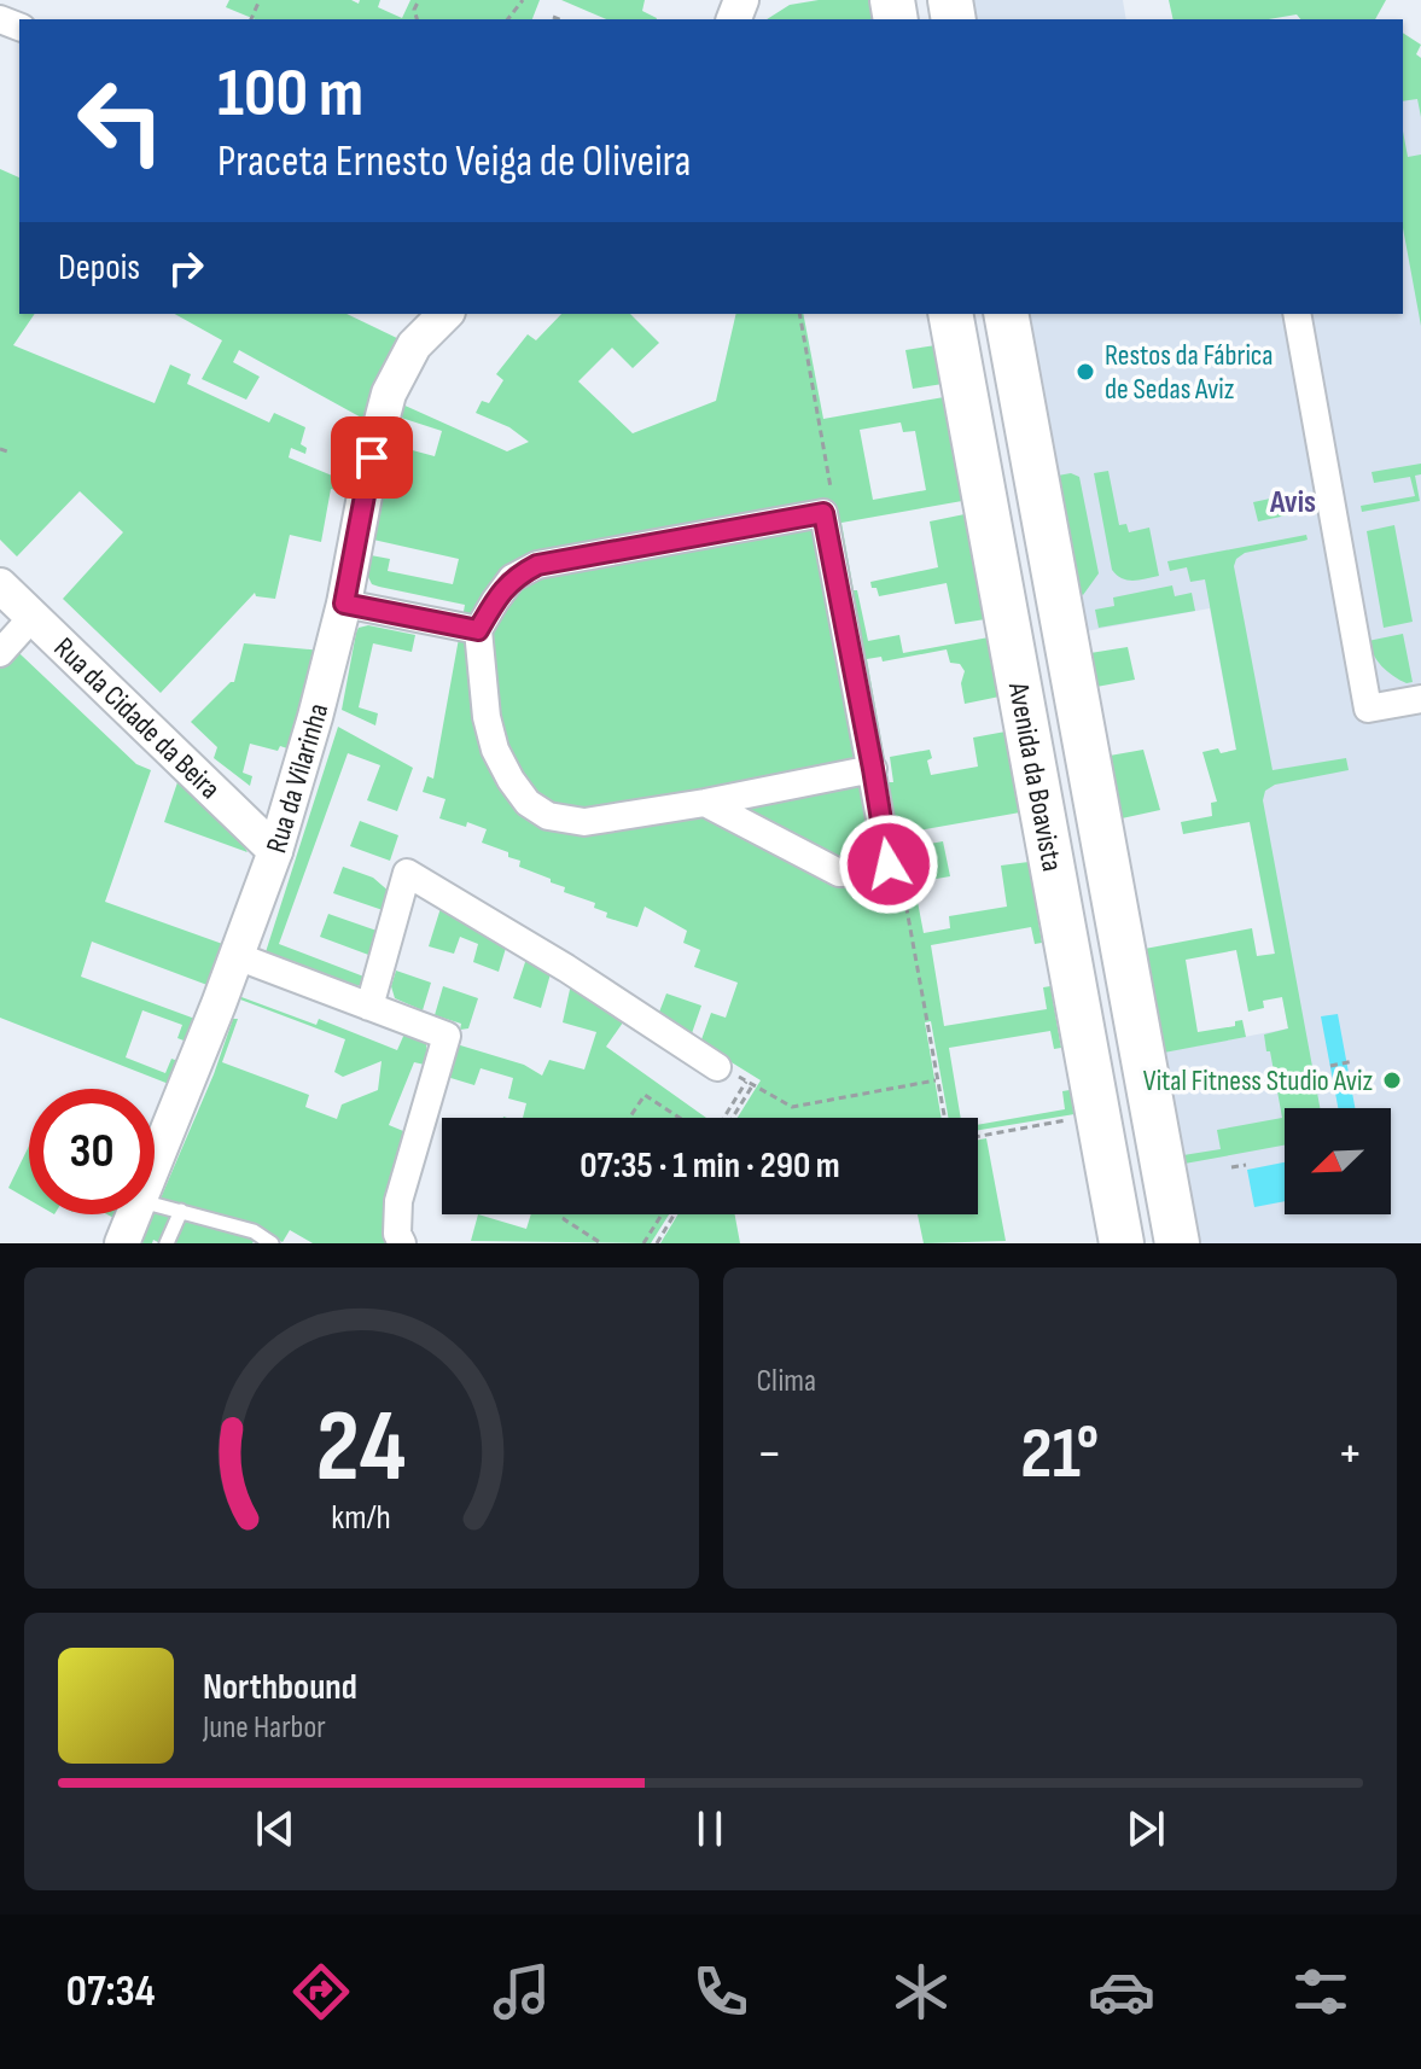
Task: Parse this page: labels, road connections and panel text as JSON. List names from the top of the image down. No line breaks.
{"streets":{"main road":["Avenida da Boavista"],"street":["Rua da Cidade da Beira","Rua da Vilarinha"]},"crossings":[["Rua da Cidade da Beira","Rua da Vilarinha"]],"districts":["Avis"],"places":["Restos da Fábrica de Sedas Aviz","Vital Fitness Studio Aviz"],"north":"bottom left","page":{"turn":["100 m","Praceta Ernesto Veiga de Oliveira"],"then":"Depois","limit":"30","trip":"07:35 · 1 min · 290 m","tile":"Clima","heat":["−","21°","+"],"song":["Northbound","June Harbor"],"tabs":"07:34","gauge":["24","km/h"]}}
